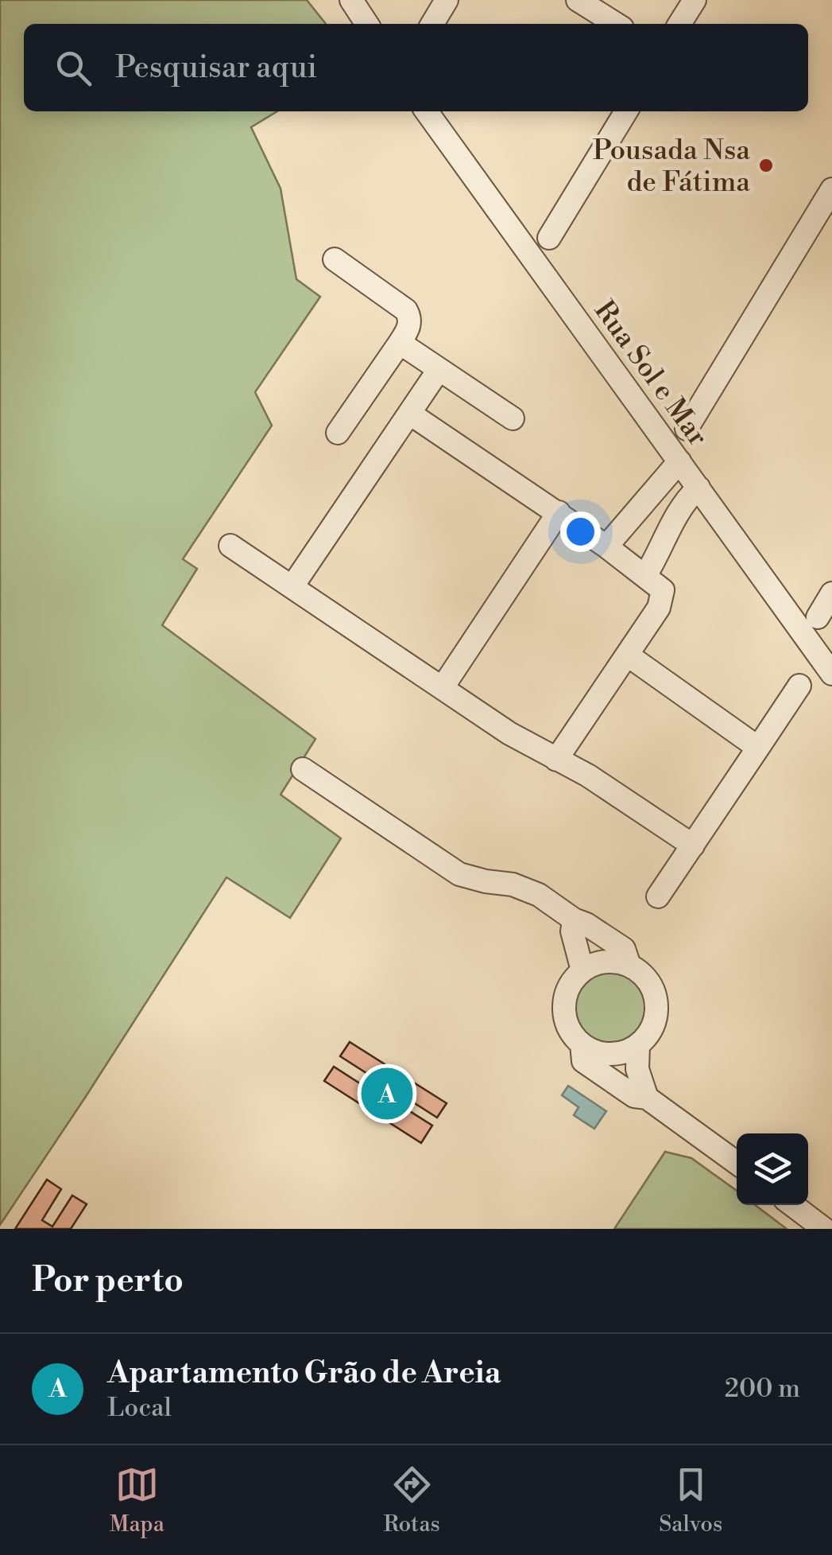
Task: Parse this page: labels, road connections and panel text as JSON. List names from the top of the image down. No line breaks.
{"streets":{"street":["Rua Sol e Mar"]},"places":["Pousada Nsa de Fátima"],"page":{"search":"Pesquisar aqui","pins":"A","heading":"Por perto","list":[{"mark":"A","name":"Apartamento Grão de Areia","note":"Local","value":"200 m"}],"nav":["Mapa","Rotas","Salvos"]}}
